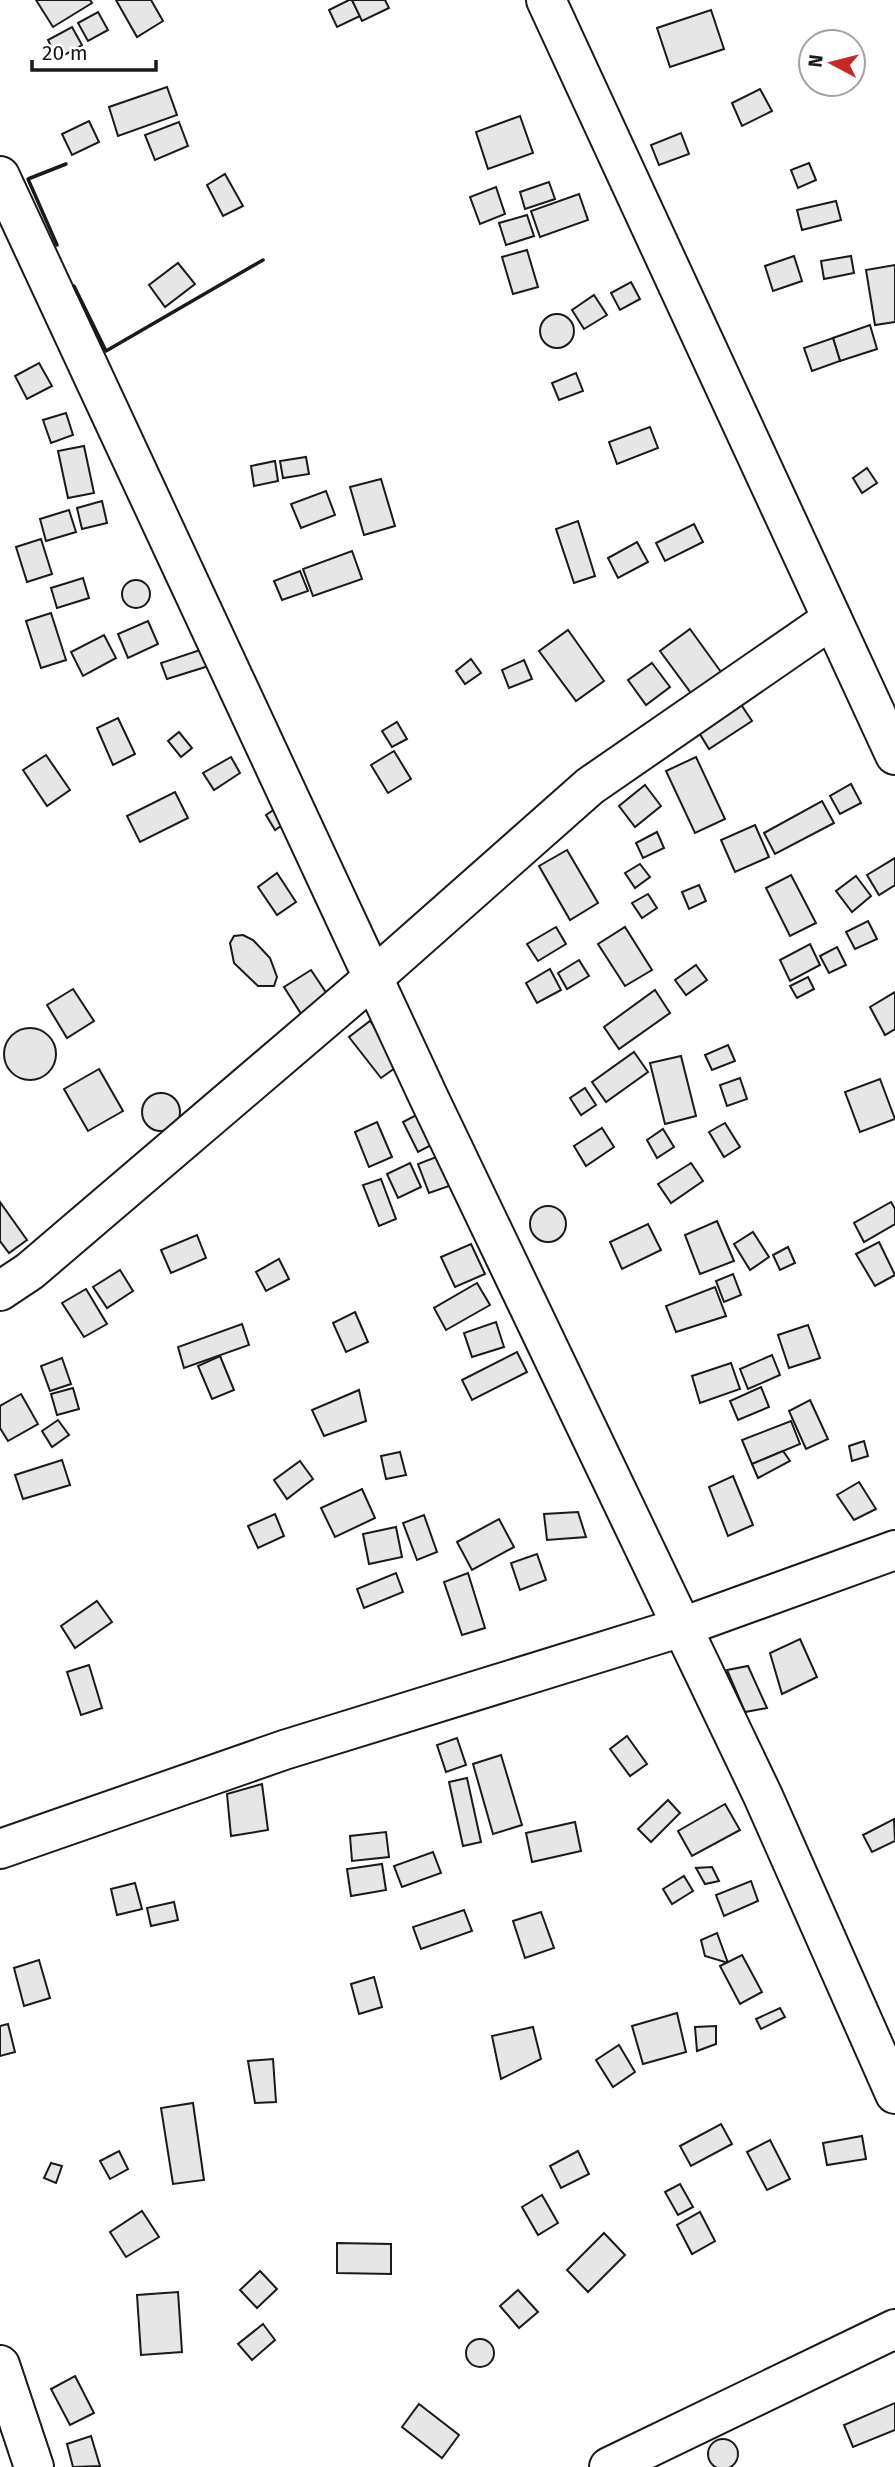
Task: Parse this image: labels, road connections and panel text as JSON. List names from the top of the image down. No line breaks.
{"scale_bar":"20 m","north":"left"}
